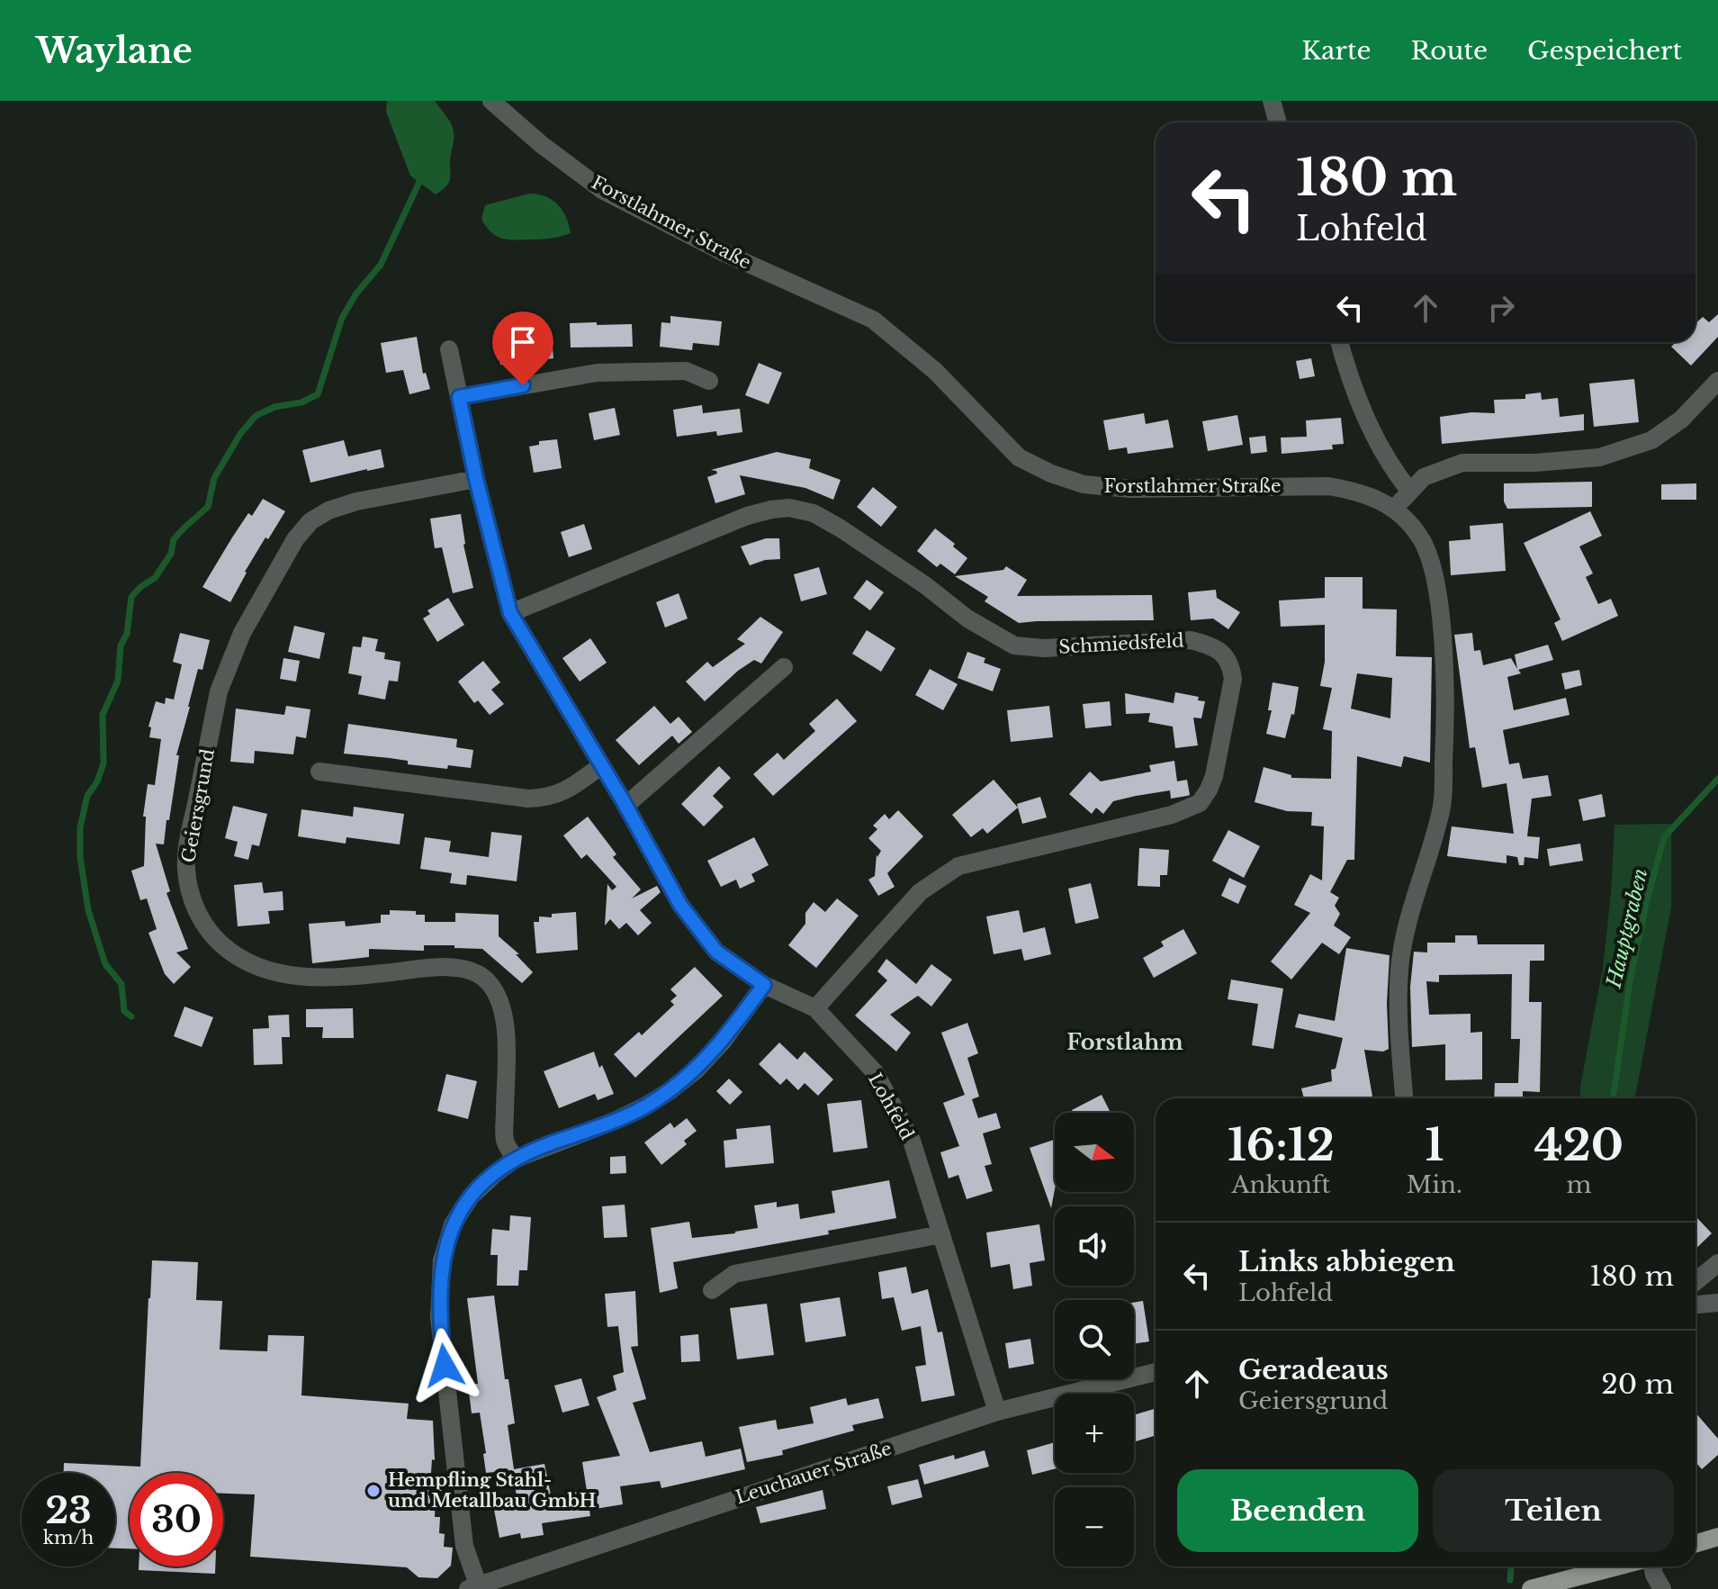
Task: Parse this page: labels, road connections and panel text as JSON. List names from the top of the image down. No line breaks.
{"streets":{"street":["Forstlahmer Straße","Schmiedsfeld","Geiersgrund","Lohfeld","Leuchauer Straße"]},"crossings":[["Schmiedsfeld","Lohfeld"],["Lohfeld","Leuchauer Straße"]],"districts":["Forstlahm"],"water":["Hauptgraben"],"places":["Hempfling Stahl- und Metallbau GmbH"],"north":"right","page":{"header":"Waylane","nav":["Karte","Route","Gespeichert"],"turn":["180 m","Lohfeld"],"eta":["16:12","Ankunft","1","Min.","420","m"],"map_buttons":["+","−"],"list":[{"name":"Links abbiegen","note":"Lohfeld","value":"180 m"},{"name":"Geradeaus","note":"Geiersgrund","value":"20 m"}],"buttons":["Beenden","Teilen"],"speed":"23 km/h","limit":"30"}}
